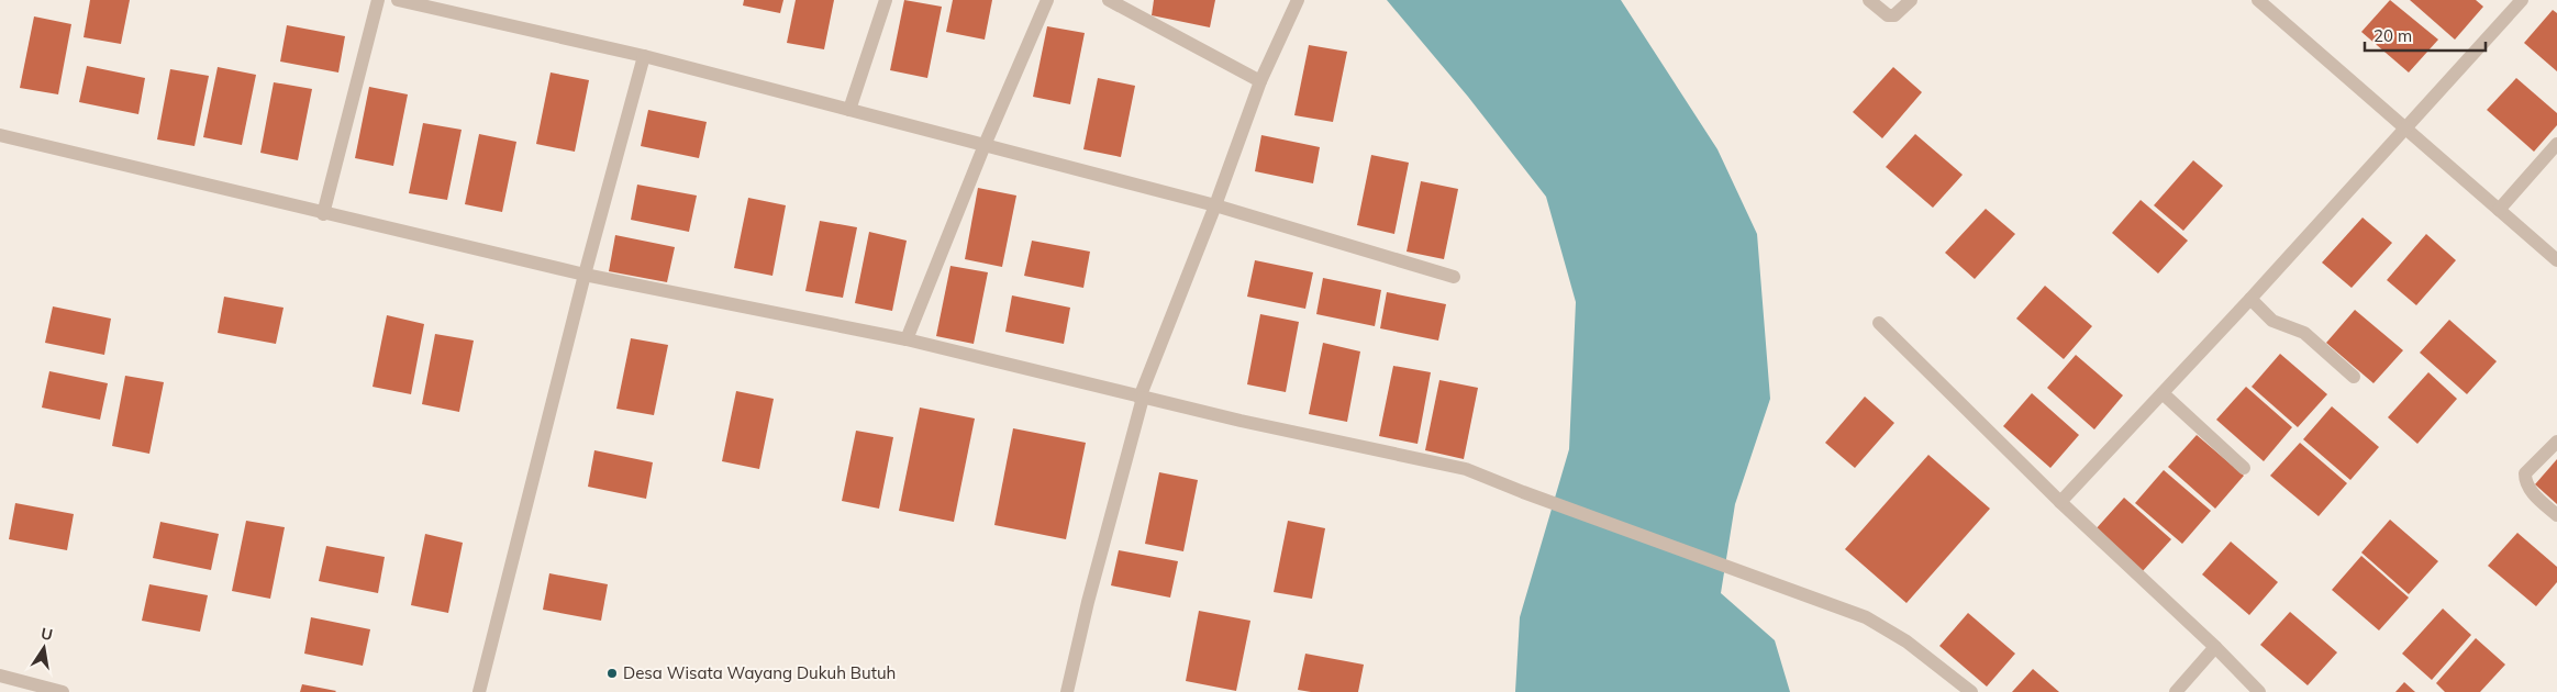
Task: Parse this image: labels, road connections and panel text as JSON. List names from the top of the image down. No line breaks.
{"places":["Desa Wisata Wayang Dukuh Butuh"],"scale_bar":"20 m","north":"top"}
